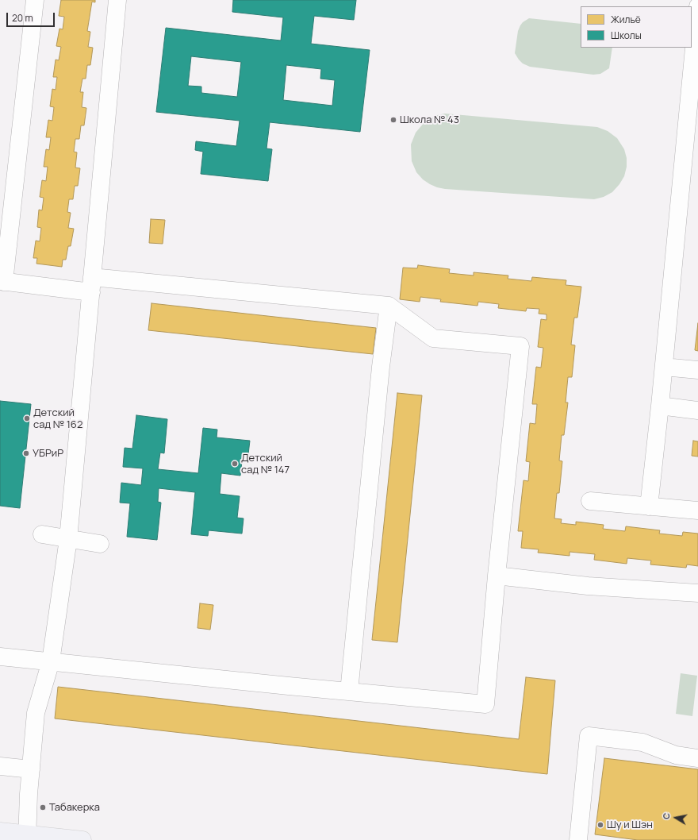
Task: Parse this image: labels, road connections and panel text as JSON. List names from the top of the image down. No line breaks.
{"places":["Школа № 43","Детский сад № 162","УБРиР","Детский сад № 147","Табакерка","Шу и Шэн"],"legend":["Жильё","Школы"],"scale_bar":"20 m","north":"left"}
